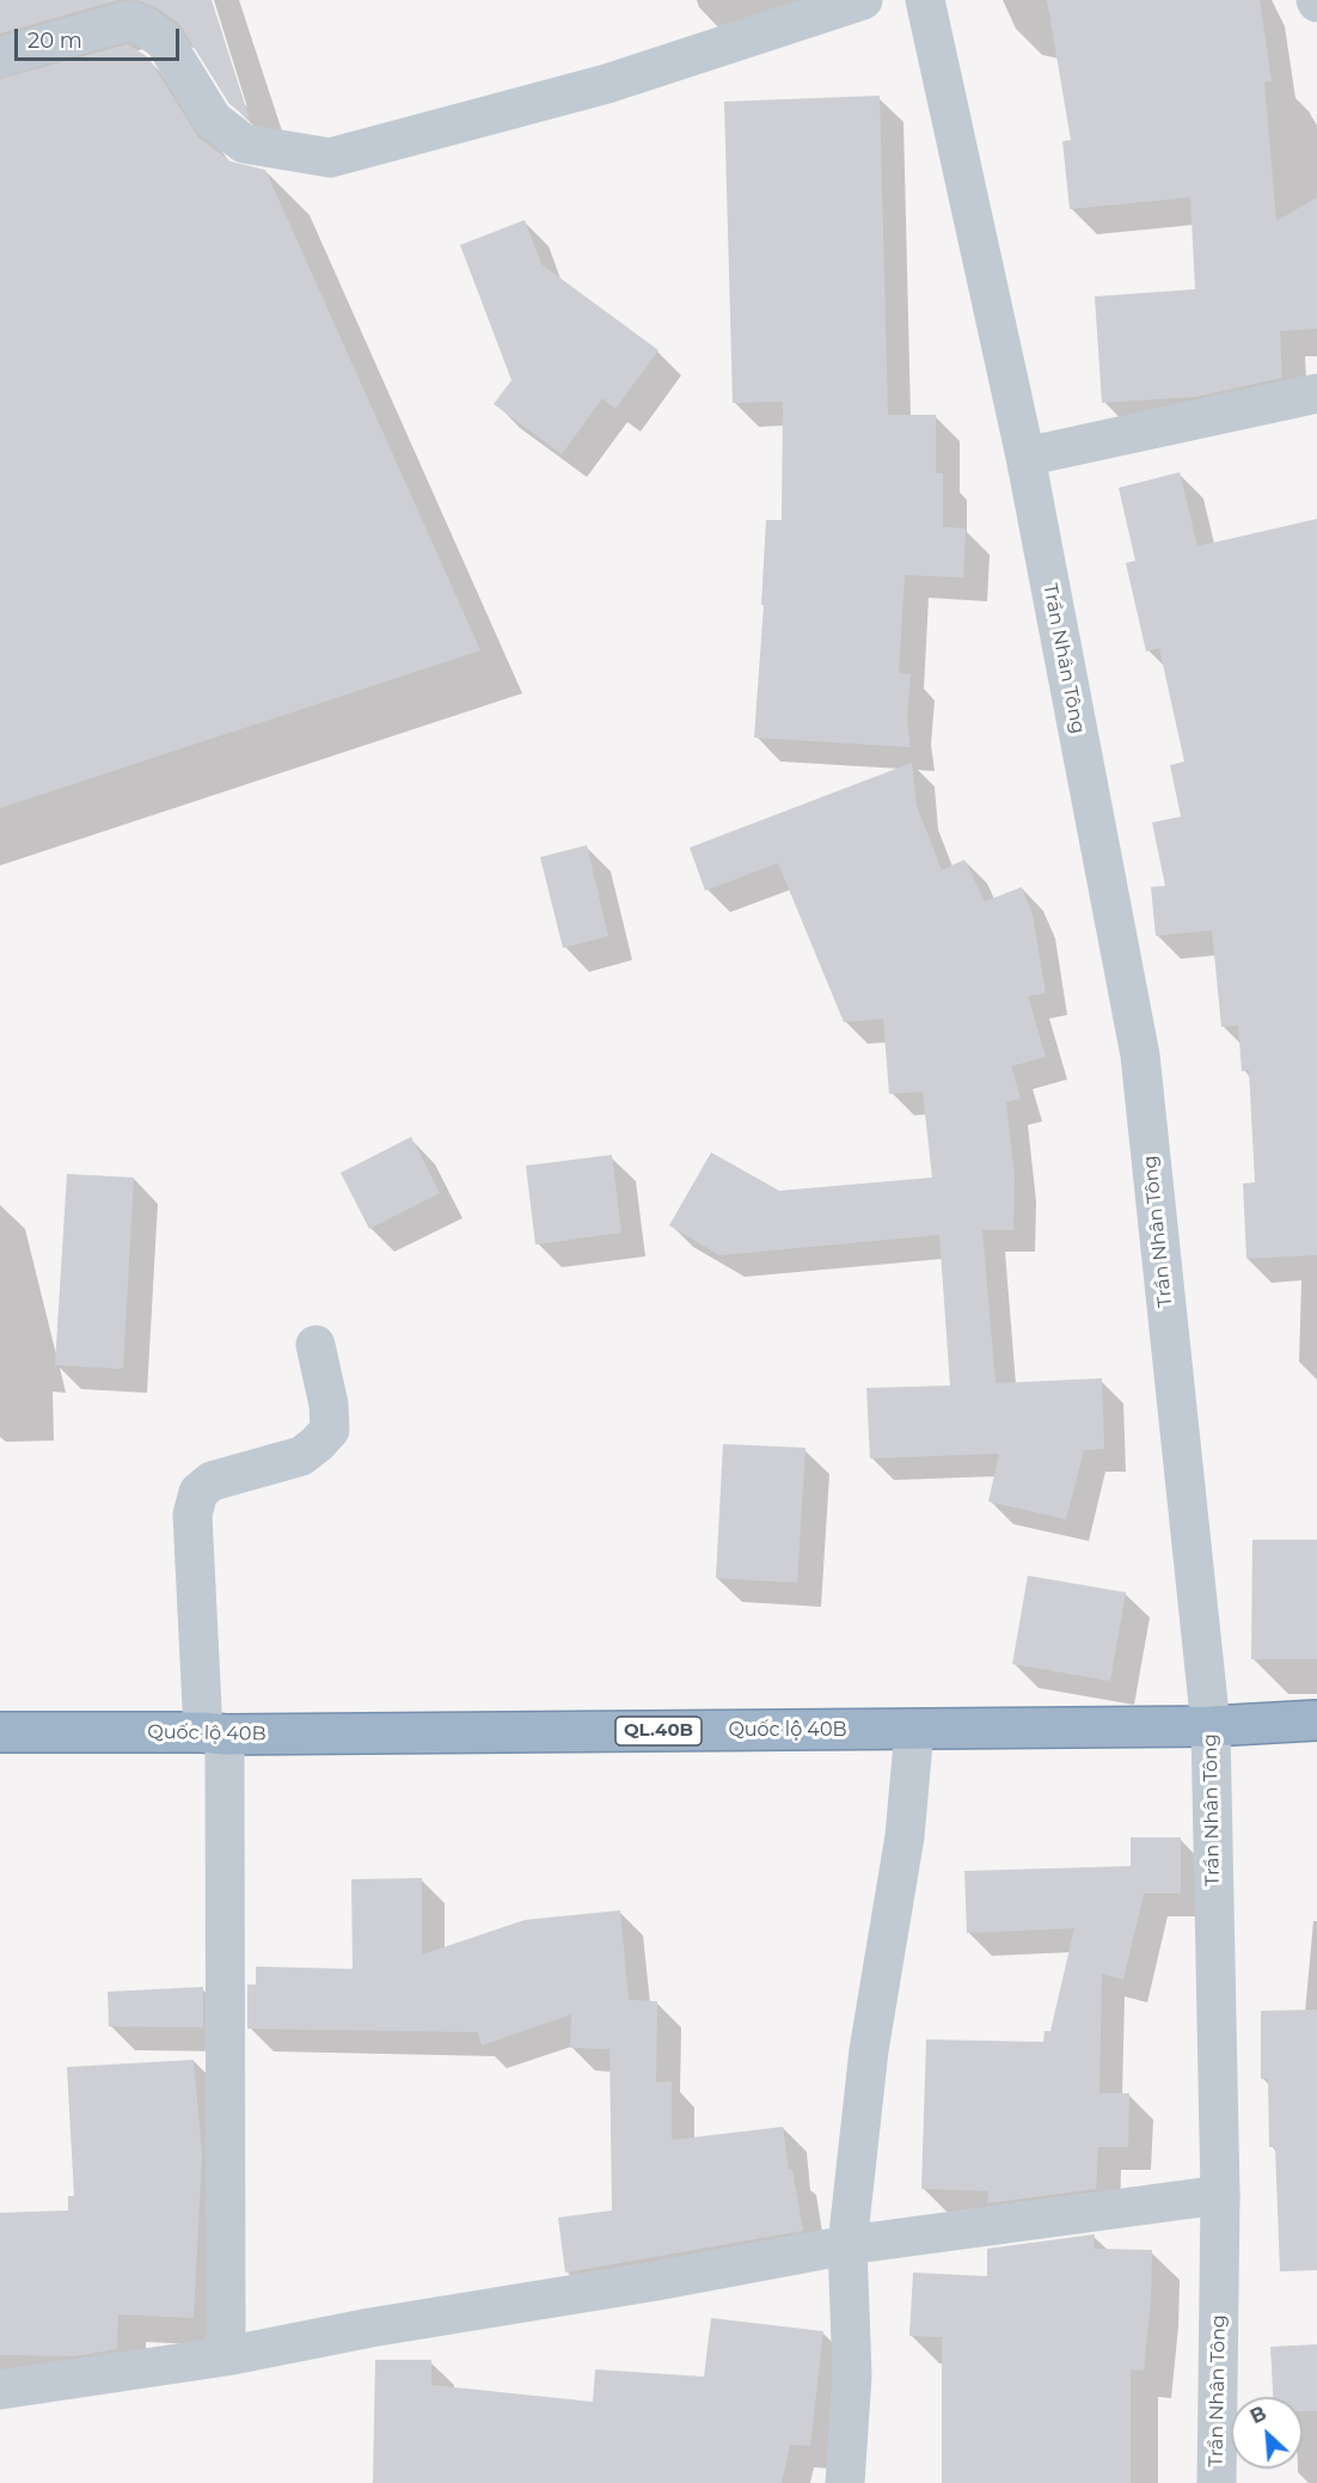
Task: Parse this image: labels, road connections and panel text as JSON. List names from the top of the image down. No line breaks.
{"streets":{"highway":["Quốc lộ 40B","QL.40B"],"street":["Trần Nhân Tông"]},"crossings":[["Trần Nhân Tông","Quốc lộ 40B"]],"scale_bar":"20 m","north":"top left"}
